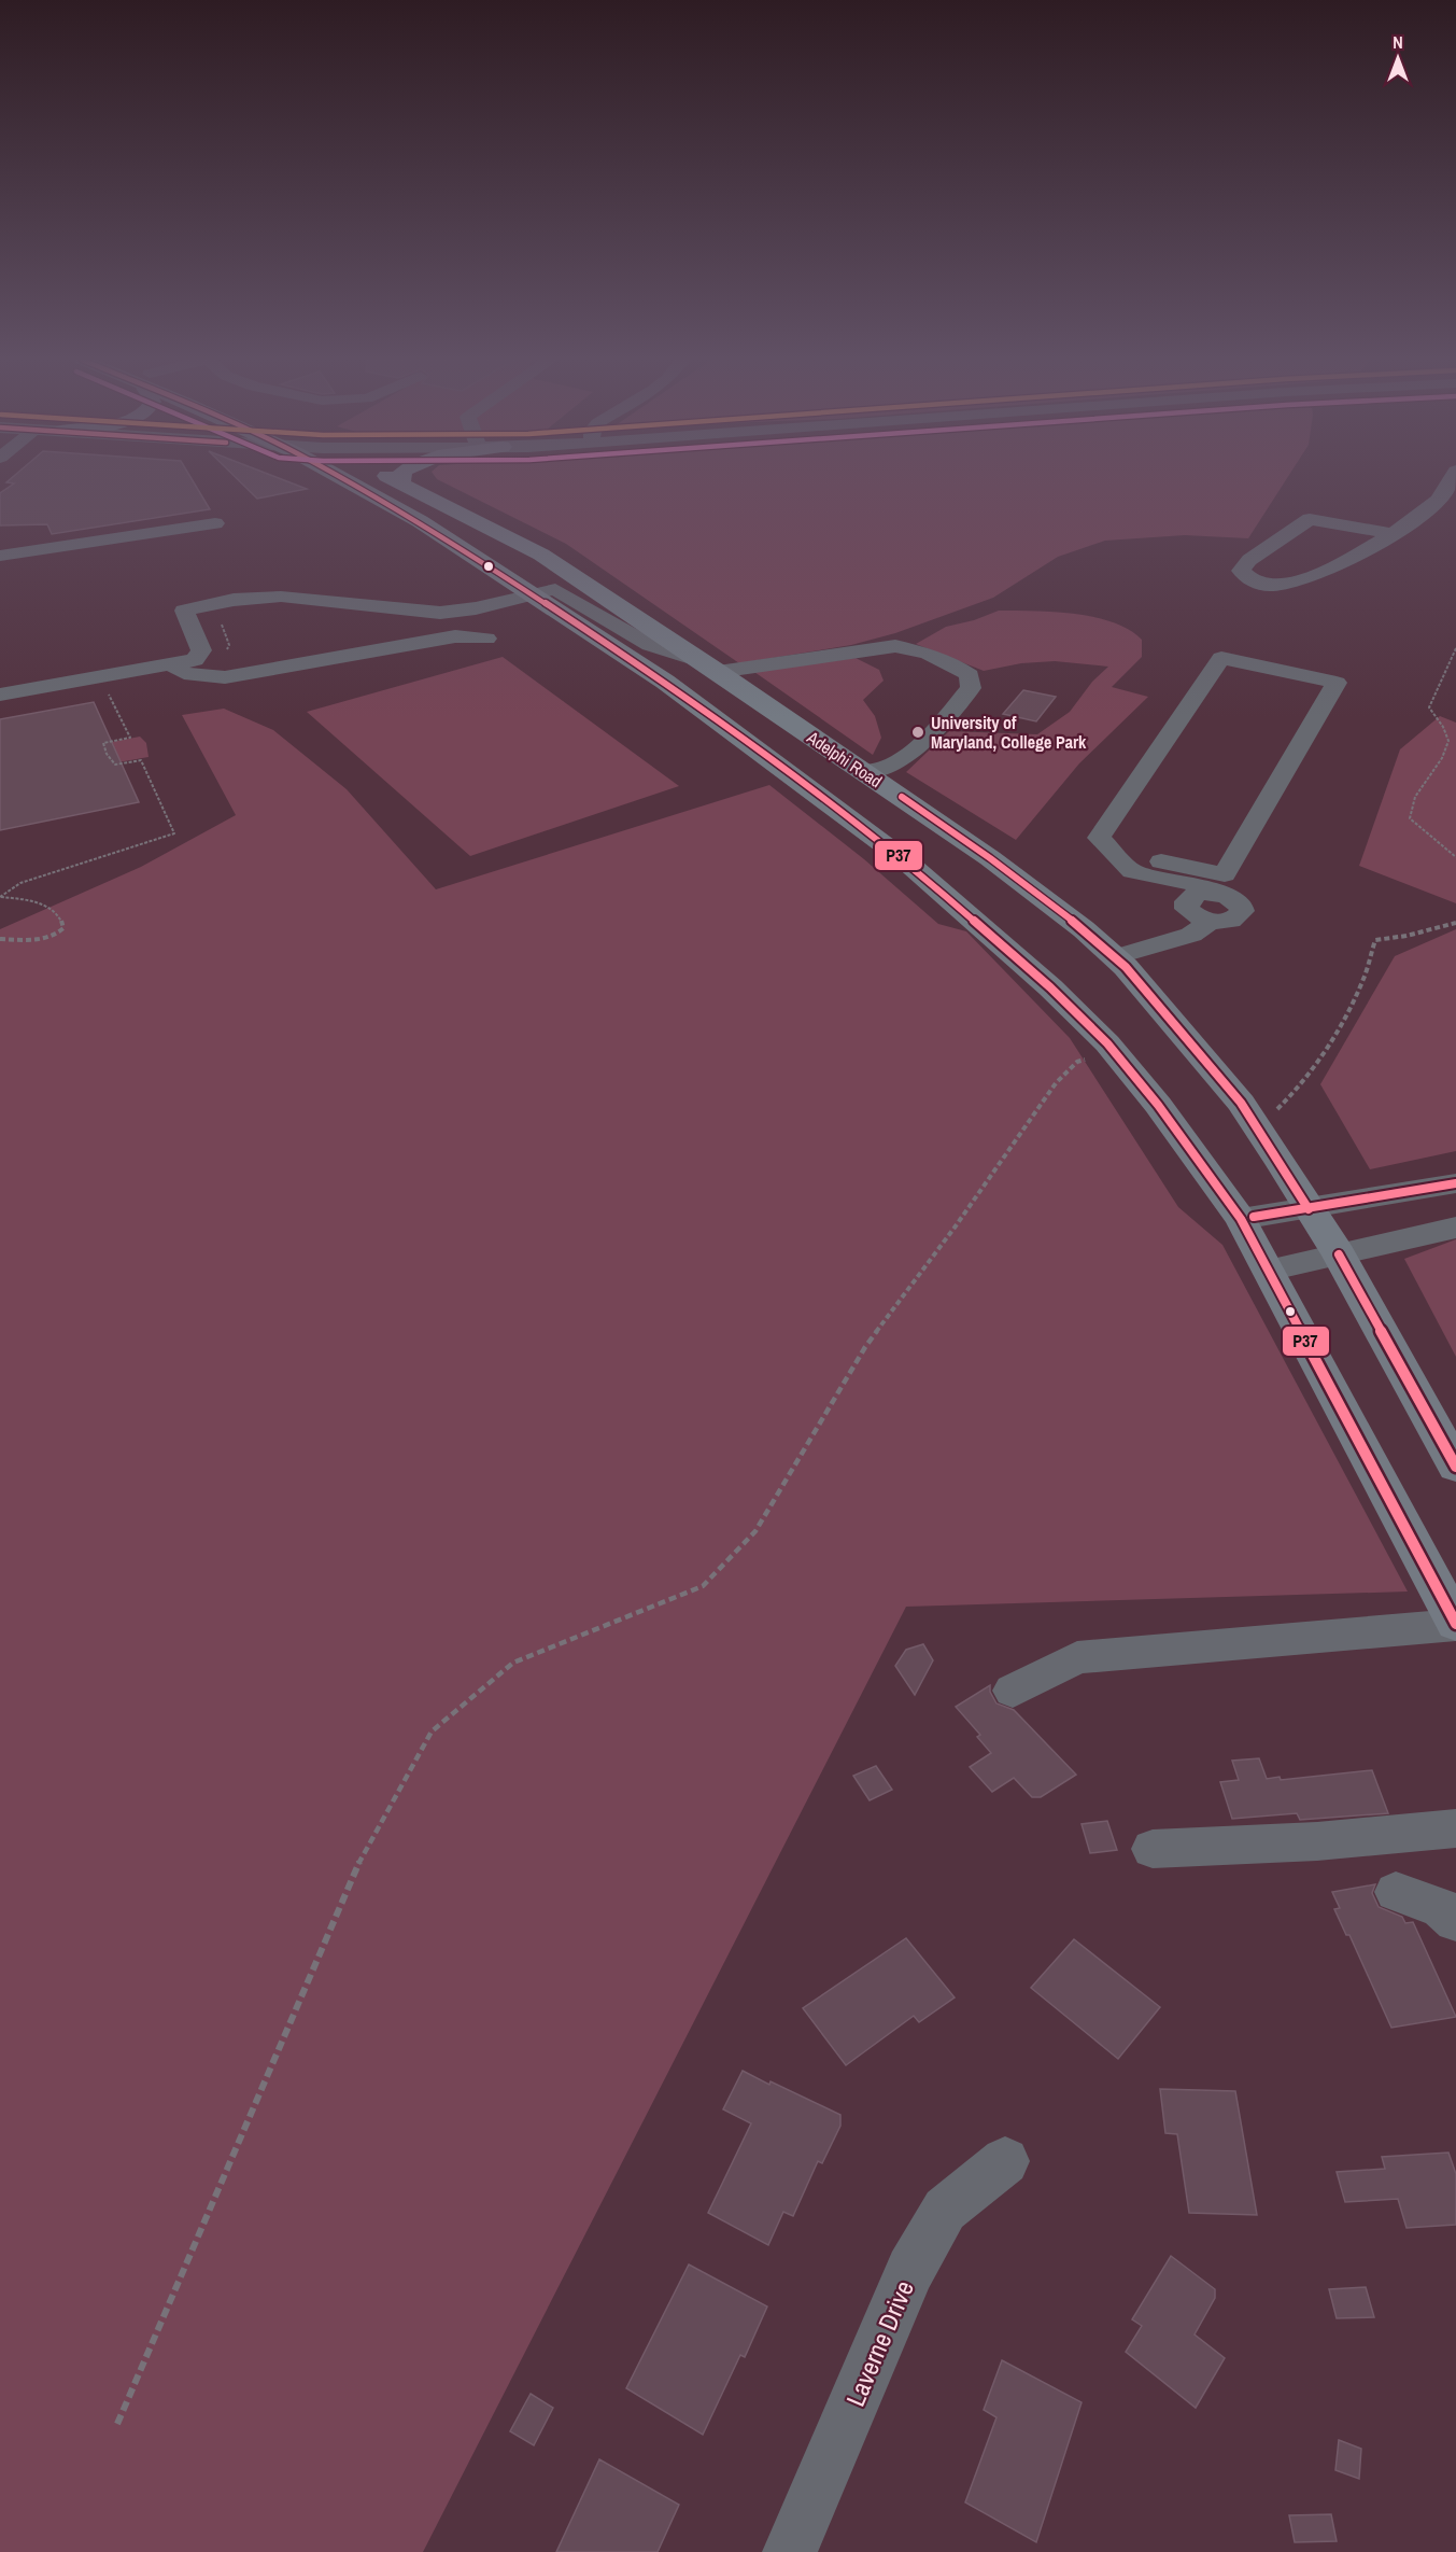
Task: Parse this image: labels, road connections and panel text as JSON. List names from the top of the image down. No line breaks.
{"streets":{"main road":["Adelphi Road"],"street":["Laverne Drive"]},"places":["University of Maryland, College Park"],"lines":["transit line P37"],"north":"top"}
